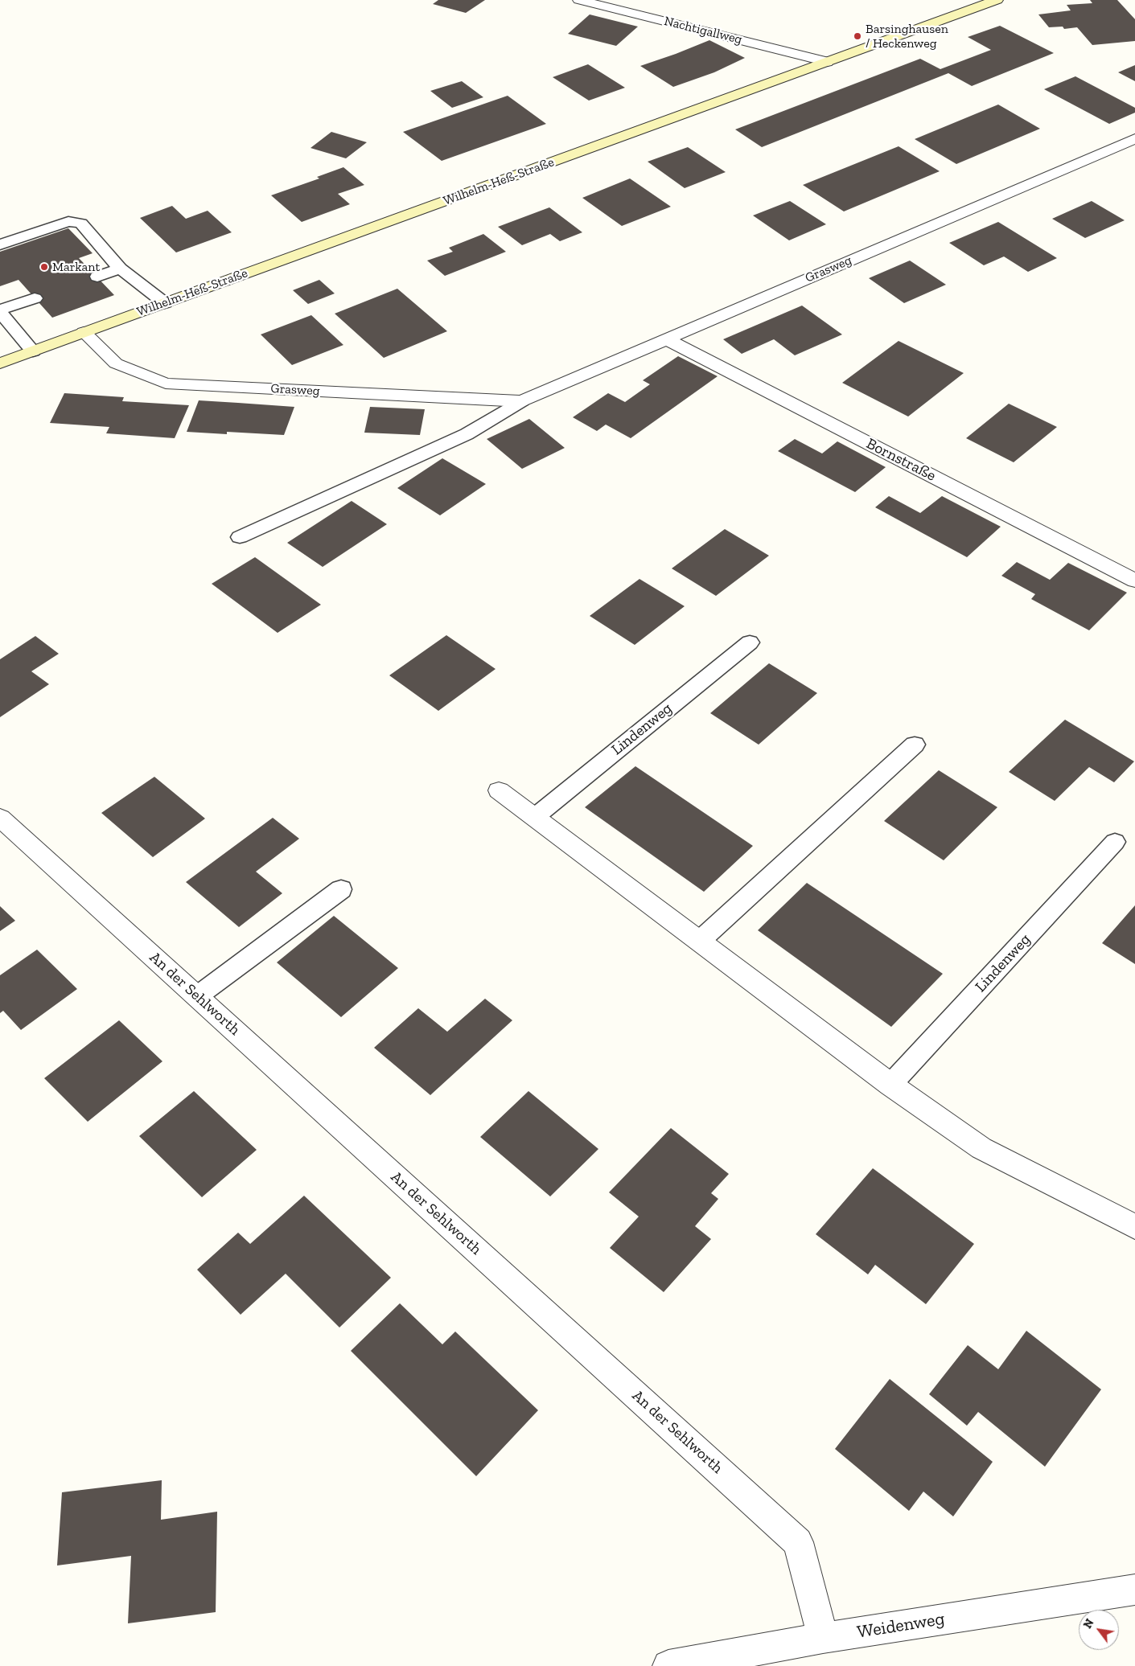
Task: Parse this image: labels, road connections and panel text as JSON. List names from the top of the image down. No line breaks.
{"streets":{"main road":["Wilhelm-Heß-Straße"],"street":["Nachtigallweg","Grasweg","Bornstraße","An der Sehlworth","Weidenweg"],"lane":["Lindenweg"]},"crossings":[["Nachtigallweg","Wilhelm-Heß-Straße"],["Wilhelm-Heß-Straße","Grasweg"],["Grasweg","Bornstraße"],["An der Sehlworth","Weidenweg"]],"places":["Barsinghausen / Heckenweg","Markant"],"north":"top left"}
